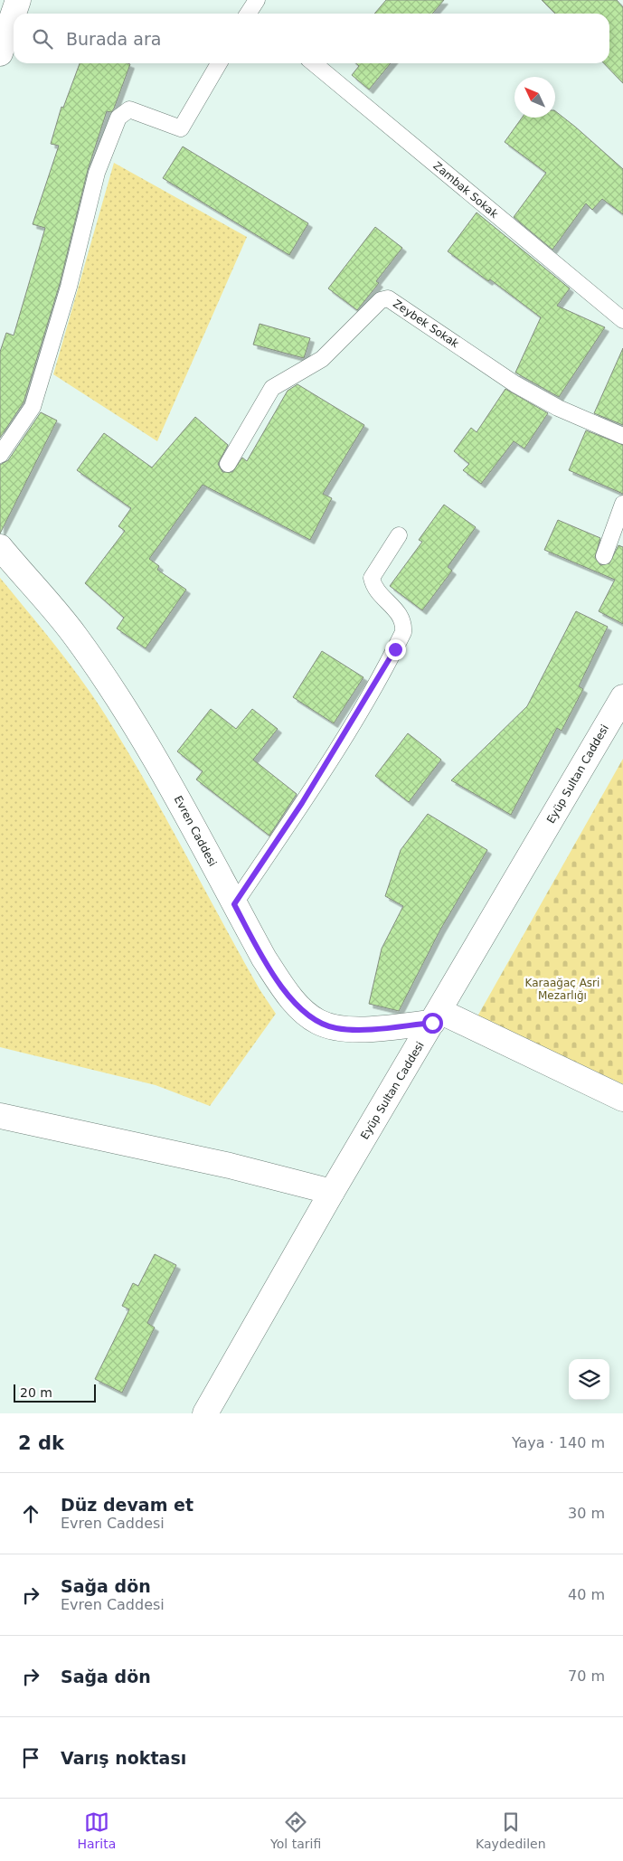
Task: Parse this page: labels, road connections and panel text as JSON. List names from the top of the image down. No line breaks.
{"streets":{"street":["Eyüp Sultan Caddesi","Evren Caddesi"],"lane":["Zambak Sokak","Zeybek Sokak"]},"crossings":[["Eyüp Sultan Caddesi","Evren Caddesi"]],"parks":["Karaağaç Asri Mezarlığı"],"scale_bar":"20 m","north":"top left","page":{"search":"Burada ara","scale":"20 m","heading":["2 dk","Yaya · 140 m"],"list":[["Düz devam et","Evren Caddesi","30 m"],["Sağa dön","Evren Caddesi","40 m"],["Sağa dön","70 m"],"Varış noktası"],"nav":["Harita","Yol tarifi","Kaydedilen"]}}
